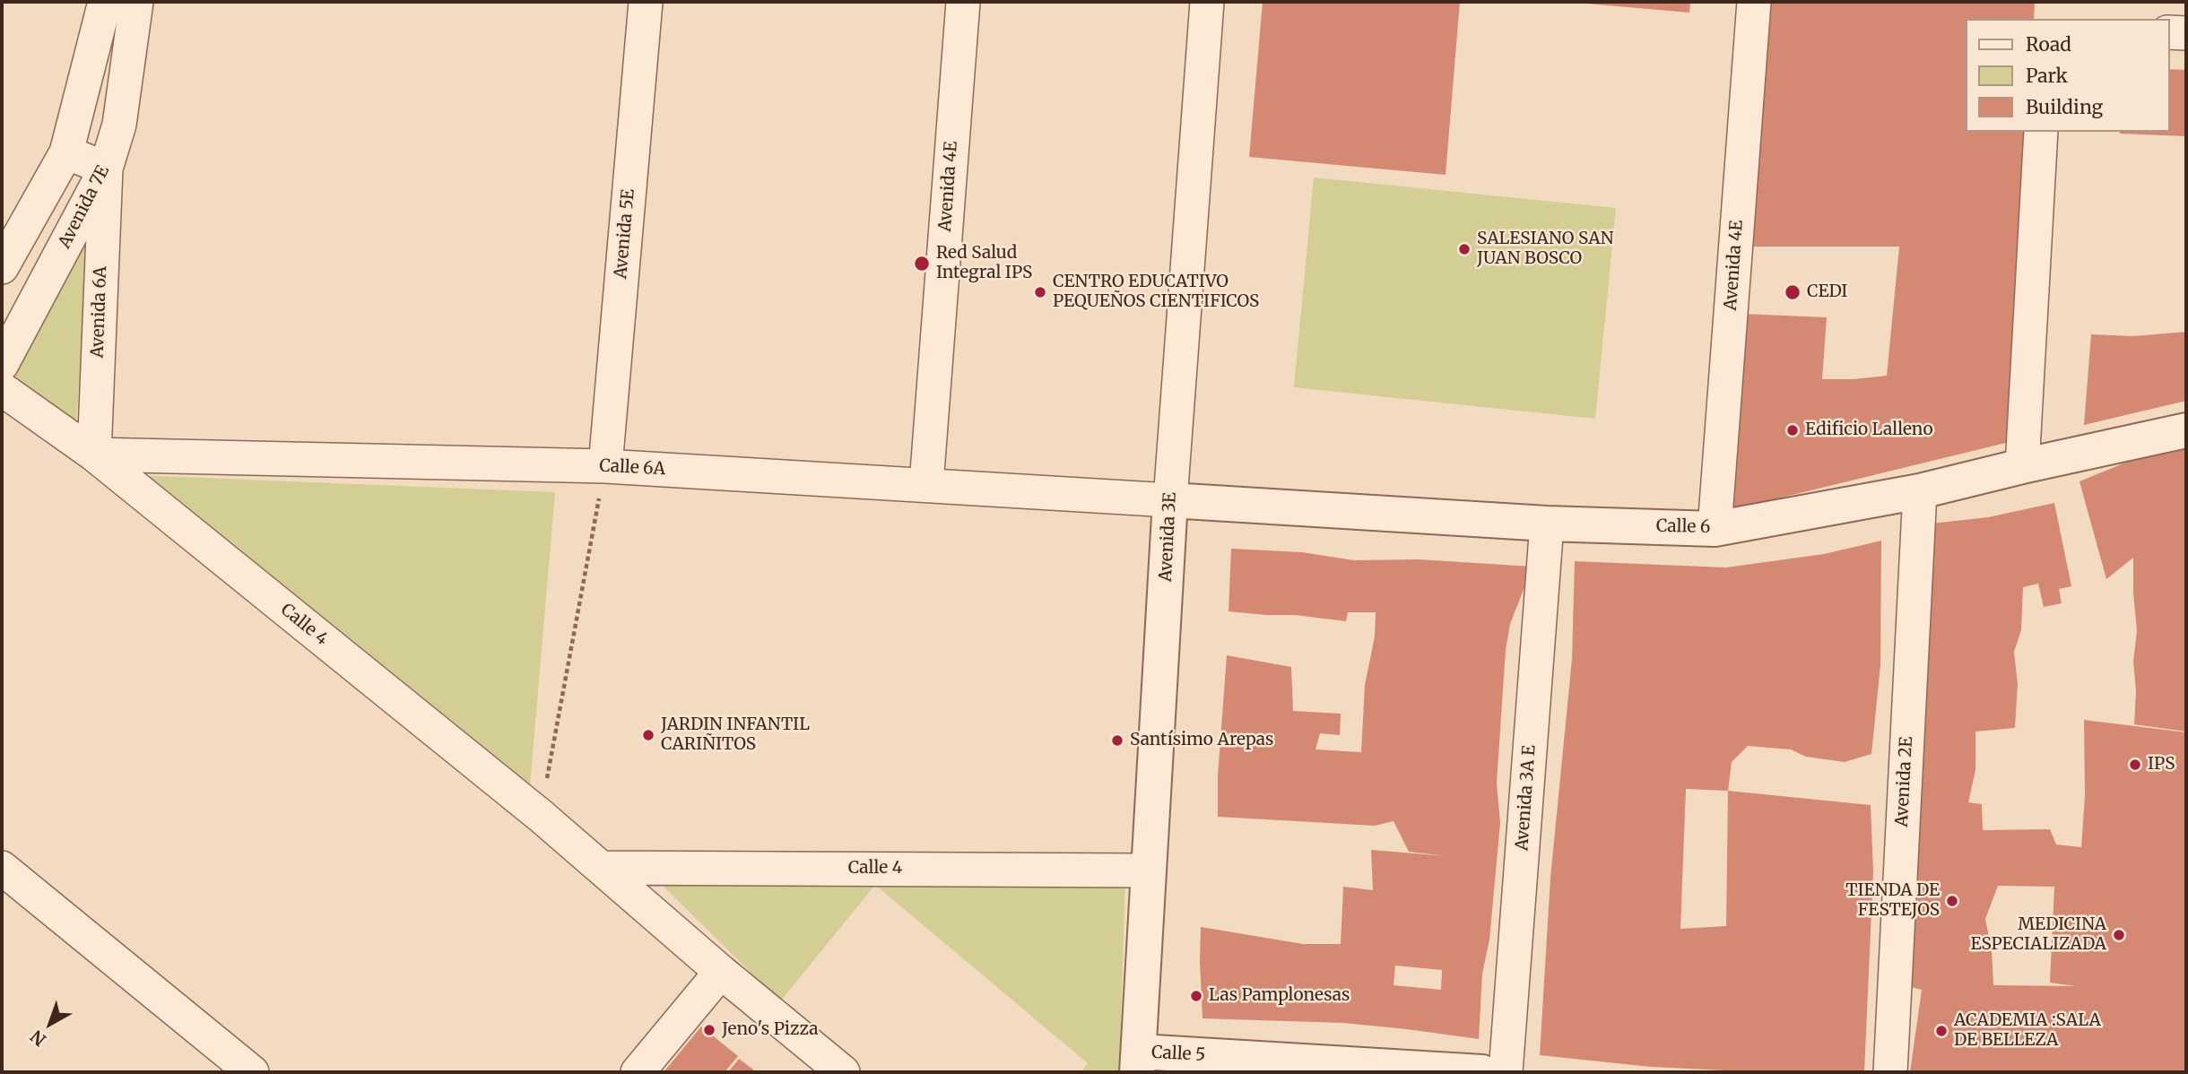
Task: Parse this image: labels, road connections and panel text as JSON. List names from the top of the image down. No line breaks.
{"streets":{"street":["Avenida 4E","Avenida 7E","Avenida 5E","Avenida 6A","Calle 6A","Calle 6","Avenida 3E","Calle 4","Avenida 2E","Avenida 3A E","Calle 5"]},"crossings":[["Avenida 4E","Calle 6A"],["Avenida 4E","Calle 6"],["Avenida 7E","Avenida 6A"],["Avenida 5E","Calle 6A"],["Avenida 6A","Calle 6A"],["Avenida 6A","Calle 4"],["Calle 6A","Calle 6"],["Calle 6A","Avenida 3E"],["Calle 6A","Calle 4"],["Calle 6","Avenida 3E"],["Calle 6","Avenida 2E"],["Calle 6","Avenida 3A E"],["Avenida 3E","Calle 4"],["Avenida 3E","Calle 5"]],"places":["SALESIANO SAN JUAN BOSCO","Red Salud Integral IPS","CENTRO EDUCATIVO PEQUEÑOS CIENTIFICOS","CEDI","Edificio Lalleno","JARDIN INFANTIL CARIÑITOS","Santísimo Arepas","IPS","TIENDA DE FESTEJOS","MEDICINA ESPECIALIZADA","Las Pamplonesas","Jeno's Pizza","ACADEMIA :SALA DE BELLEZA"],"legend":["Road","Park","Building"],"north":"bottom left"}
